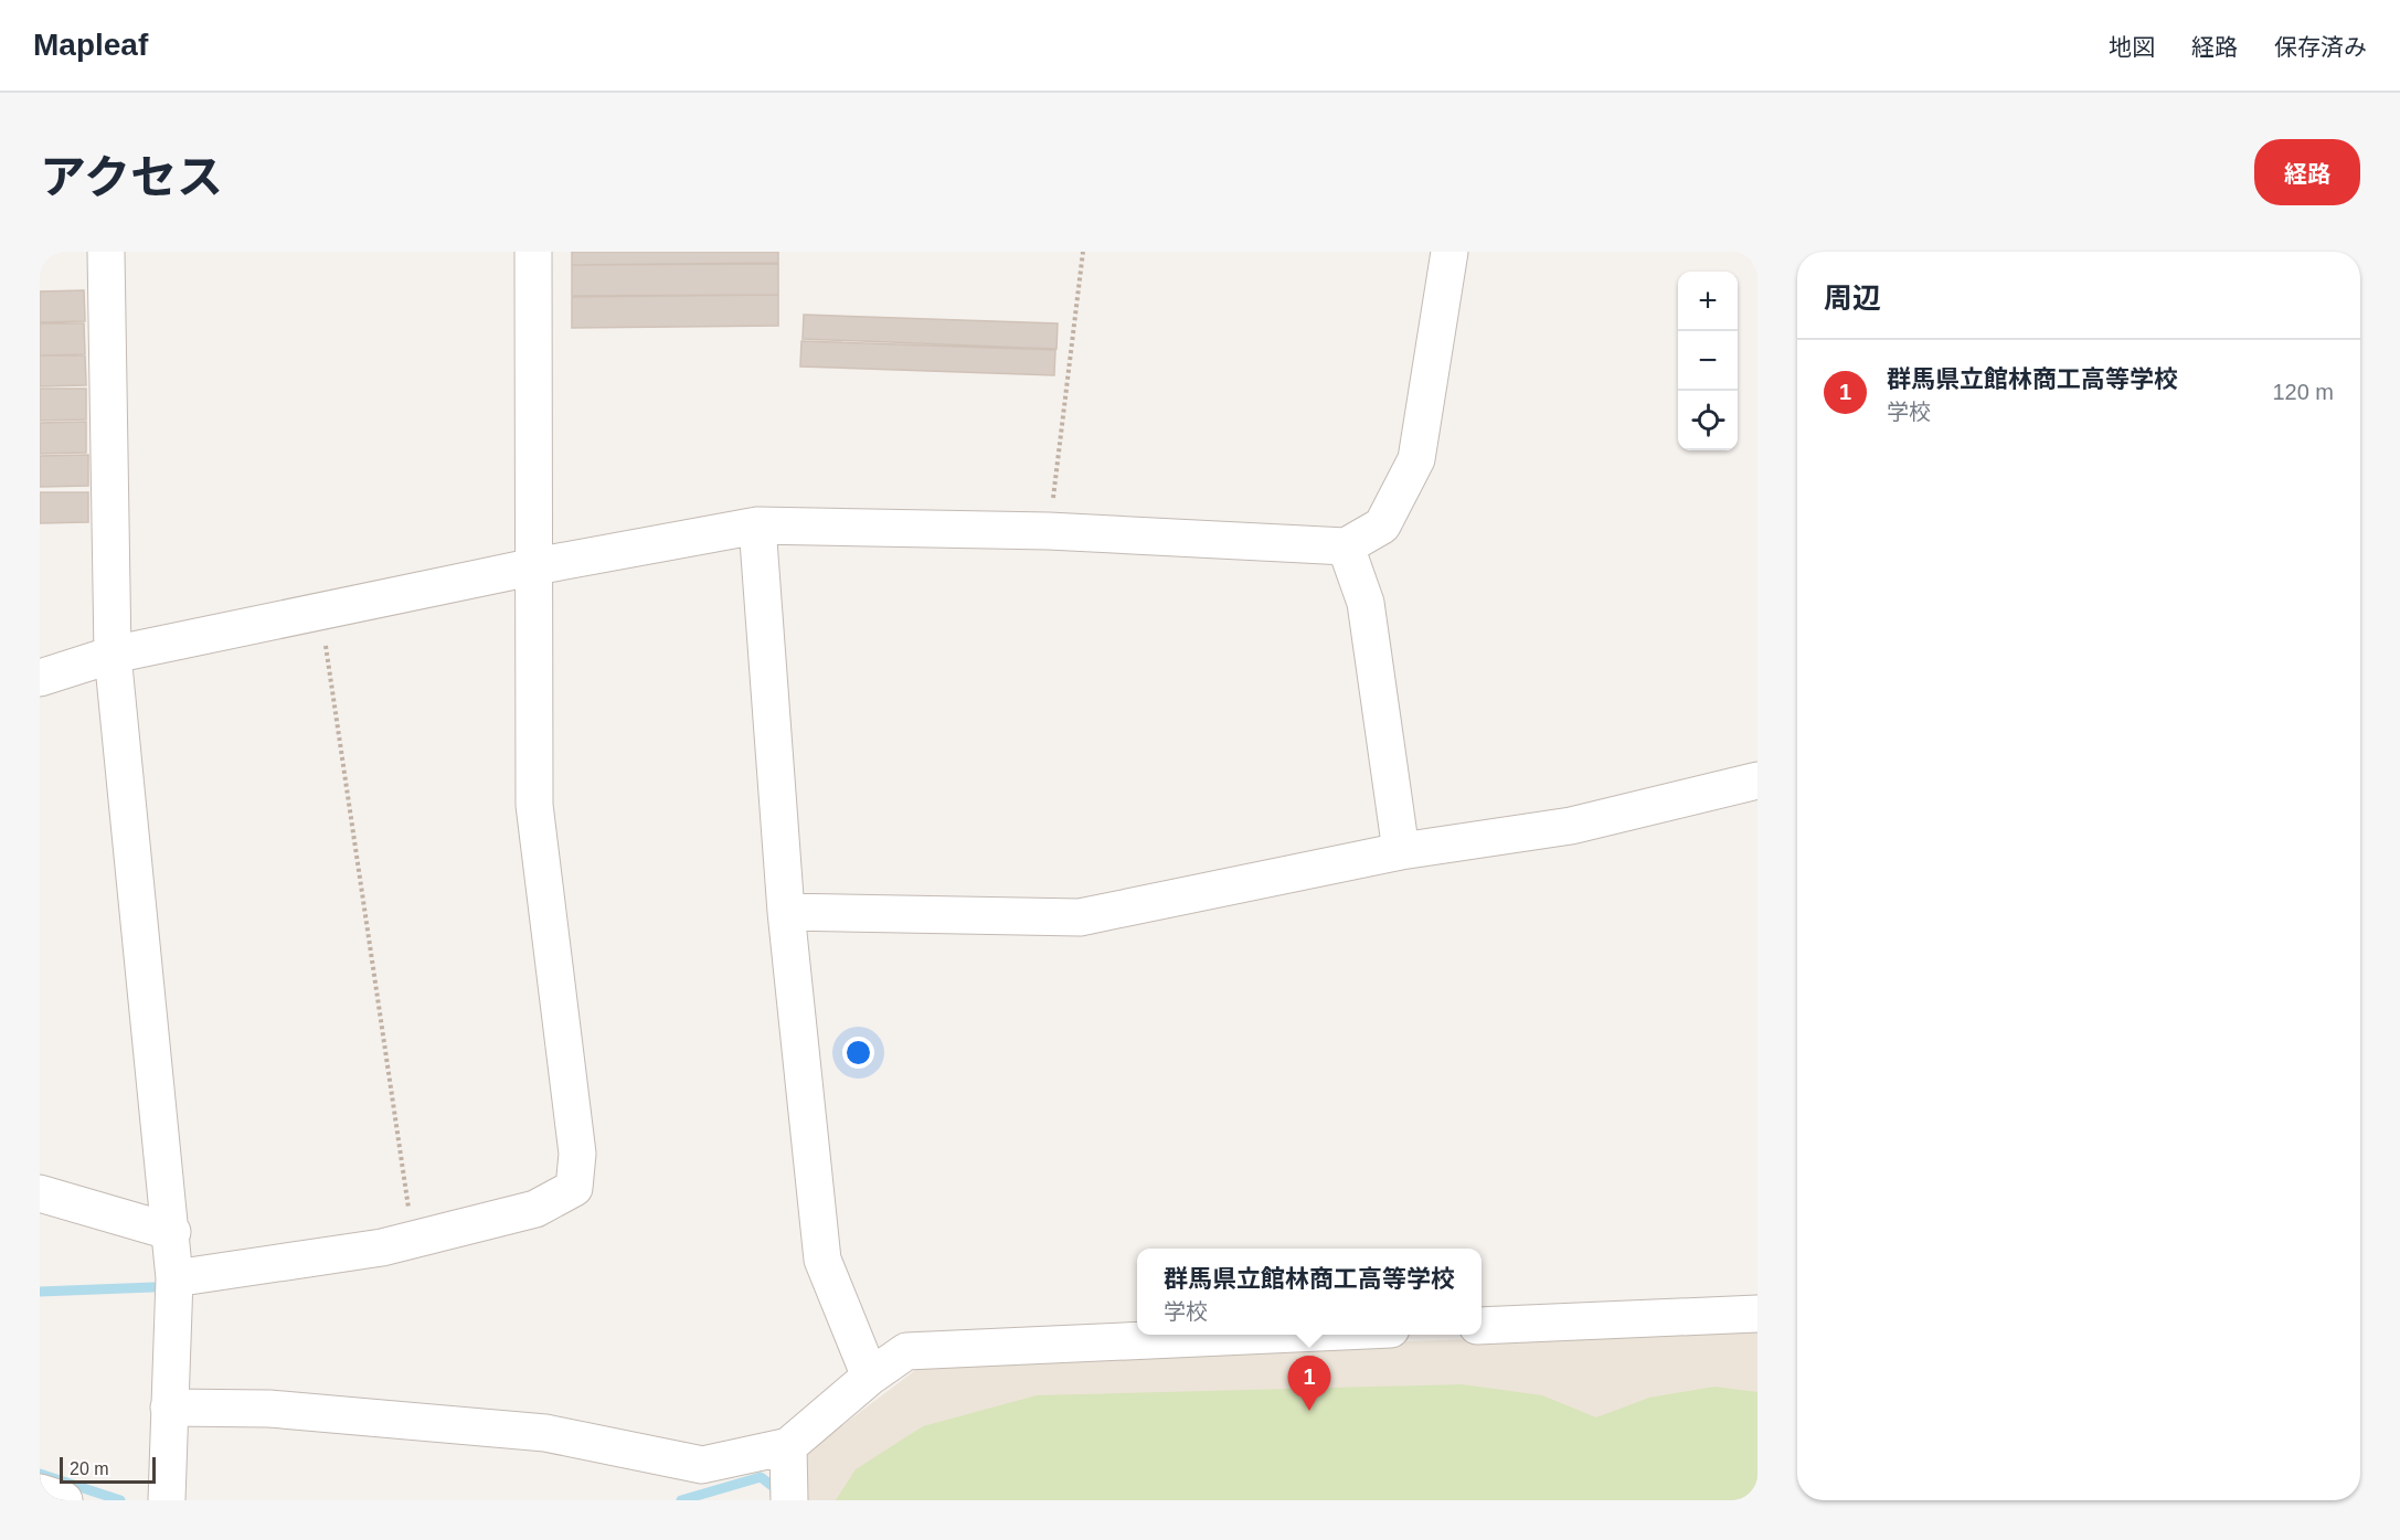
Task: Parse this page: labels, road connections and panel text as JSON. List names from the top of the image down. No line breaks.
{"scale_bar":"20 m","page":{"header":"Mapleaf","nav":["地図","経路","保存済み"],"title":"アクセス","buttons":"経路","heading":"周辺","map_buttons":["+","−"],"list":[{"mark":"1","name":"群馬県立館林商工高等学校","note":"学校","value":"120 m"}],"popup":["群馬県立館林商工高等学校","学校"],"pins":"1","scale":"20 m"}}
